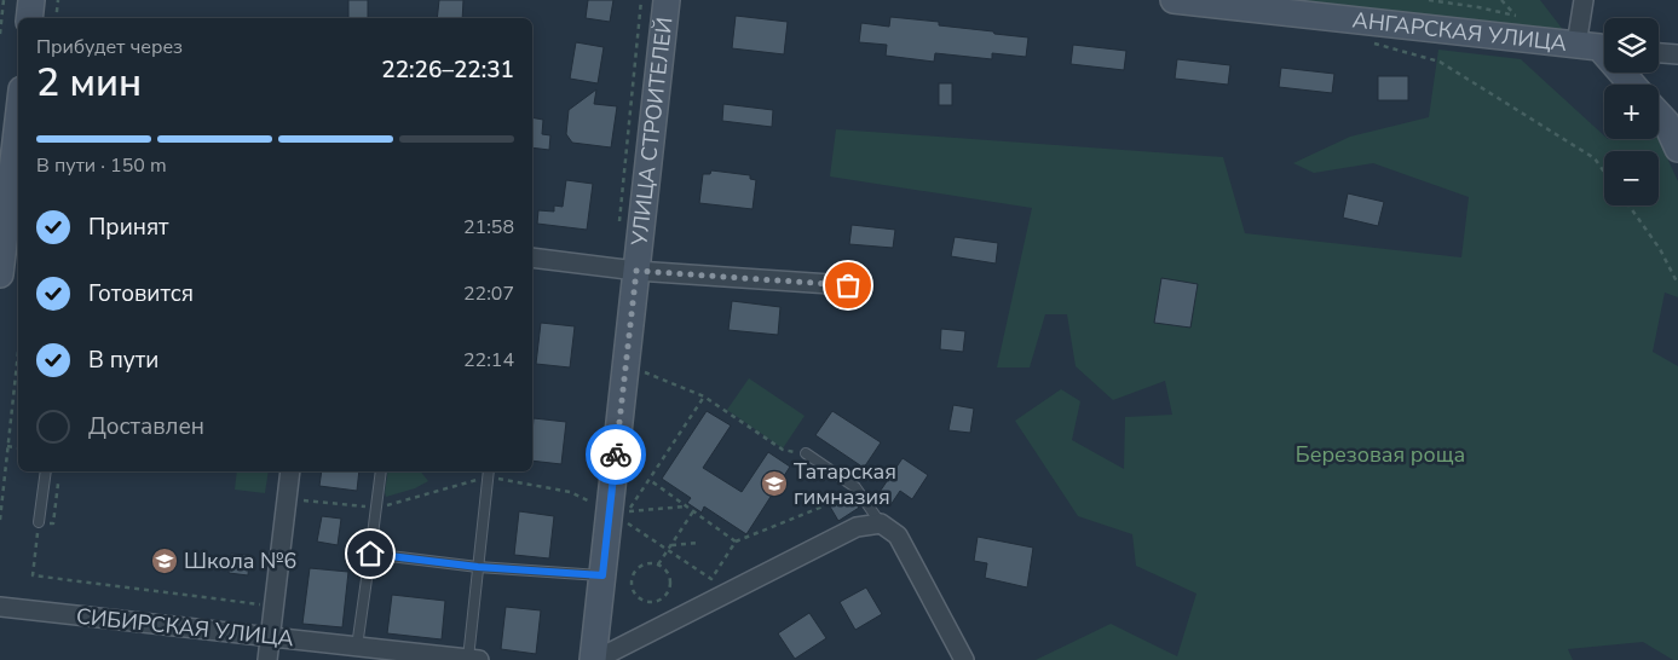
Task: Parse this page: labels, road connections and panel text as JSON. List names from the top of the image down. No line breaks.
{"streets":{"street":["АНГАРСКАЯ УЛИЦА","УЛИЦА СТРОИТЕЛЕЙ","СИБИРСКАЯ УЛИЦА"]},"parks":["Березовая роща"],"places":{"school or university":["Татарская гимназия","Школа №6"]},"page":{"map_buttons":["+","−"],"heading":["2 мин","Прибудет через","22:26–22:31"],"bar":"В пути · 150 m","list":[["Принят","21:58"],["Готовится","22:07"],["В пути","22:14"],"Доставлен"]}}
